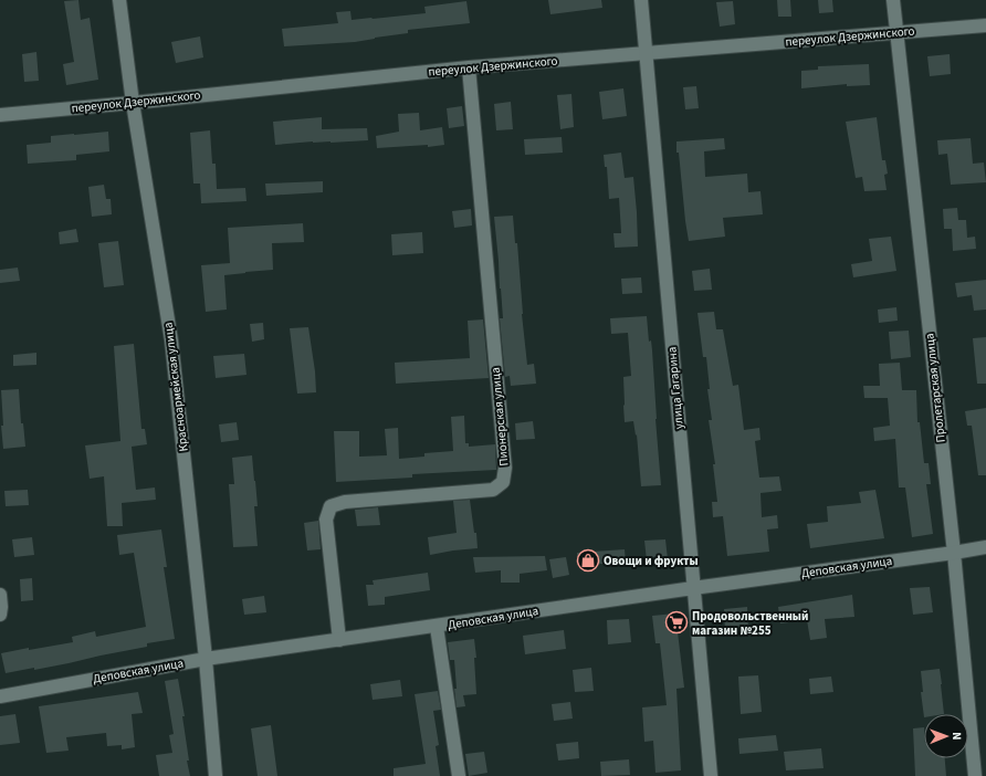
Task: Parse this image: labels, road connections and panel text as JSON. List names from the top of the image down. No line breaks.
{"streets":{"street":["переулок Дзержинского","Красноармейская улица","улица Гагарина","Пролетарская улица","Пионерская улица","Деповская улица"]},"crossings":[["переулок Дзержинского","Красноармейская улица"],["переулок Дзержинского","улица Гагарина"],["переулок Дзержинского","Пролетарская улица"],["переулок Дзержинского","Пионерская улица"],["Красноармейская улица","Деповская улица"],["улица Гагарина","Деповская улица"],["Пролетарская улица","Деповская улица"],["Пионерская улица","Деповская улица"]],"places":{"shop":["Овощи и фрукты"],"supermarket":["Продовольственный магазин №255"]},"north":"right"}
